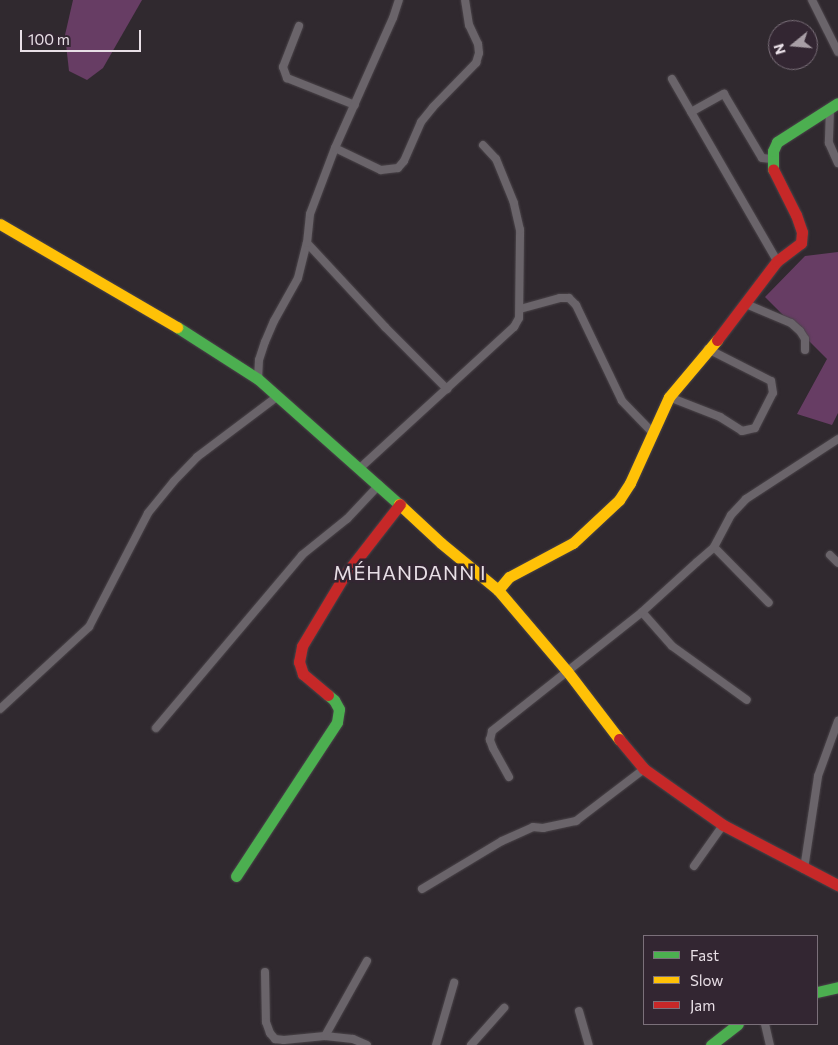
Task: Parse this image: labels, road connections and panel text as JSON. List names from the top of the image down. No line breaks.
{"districts":["MÉHANDANN I"],"legend":["Fast","Slow","Jam"],"scale_bar":"100 m","north":"left"}
